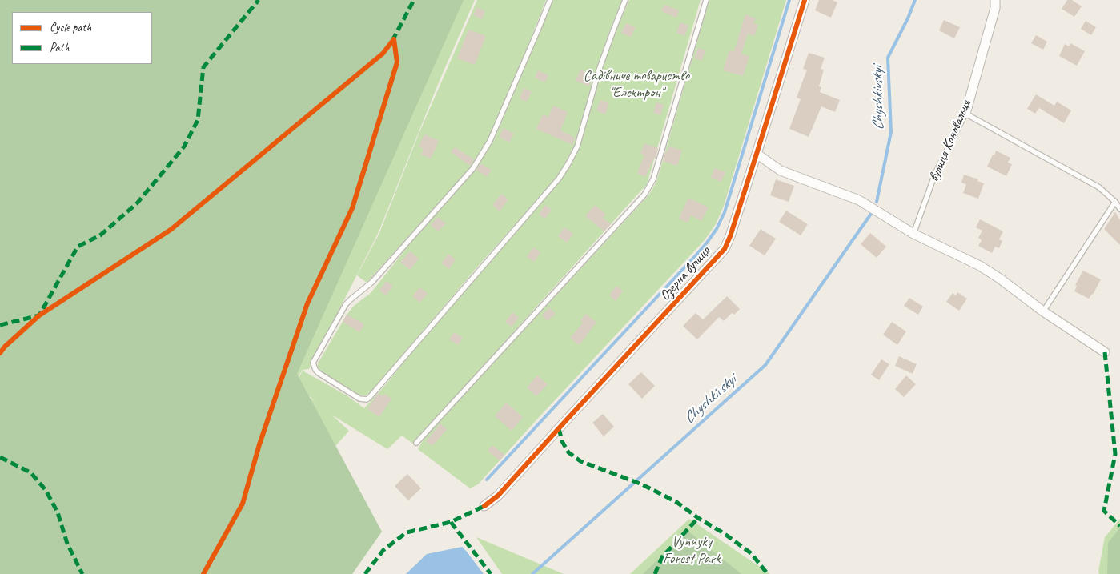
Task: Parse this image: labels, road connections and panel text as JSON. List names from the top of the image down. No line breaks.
{"streets":{"street":["вулиця Коновальця","Озерна вулиця"]},"water":["Chyshkivskyi"],"parks":["Садівниче товариство \"Електрон\"","Vynnyky Forest Park"],"legend":["Cycle path","Path"]}
